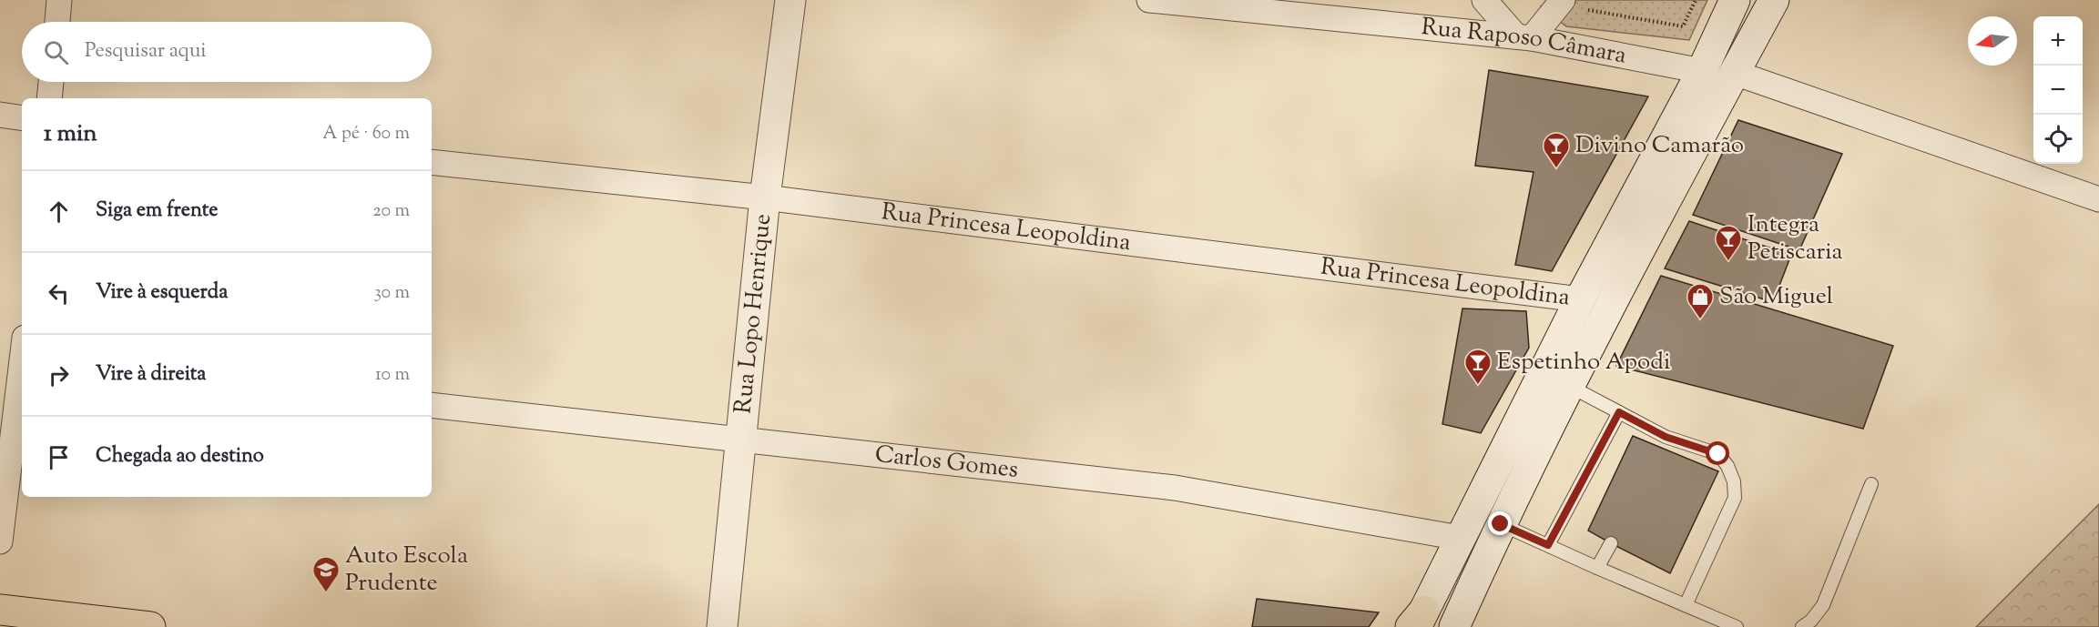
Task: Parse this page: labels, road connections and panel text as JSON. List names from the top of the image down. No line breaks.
{"streets":{"main road":["Rua Lopo Henrique"],"street":["Rua Raposo Câmara","Rua Princesa Leopoldina","Carlos Gomes"]},"crossings":[["Rua Princesa Leopoldina","Rua Lopo Henrique"],["Rua Lopo Henrique","Carlos Gomes"]],"places":{"bar":["Divino Camarão","Integra Petiscaria","Espetinho Apodi"],"shop":["São Miguel"],"school or university":["Auto Escola Prudente"]},"north":"left","page":{"map_buttons":["+","−"],"search":"Pesquisar aqui","heading":["1 min","A pé · 60 m"],"list":[["Siga em frente","20 m"],["Vire à esquerda","30 m"],["Vire à direita","10 m"],"Chegada ao destino"]}}
